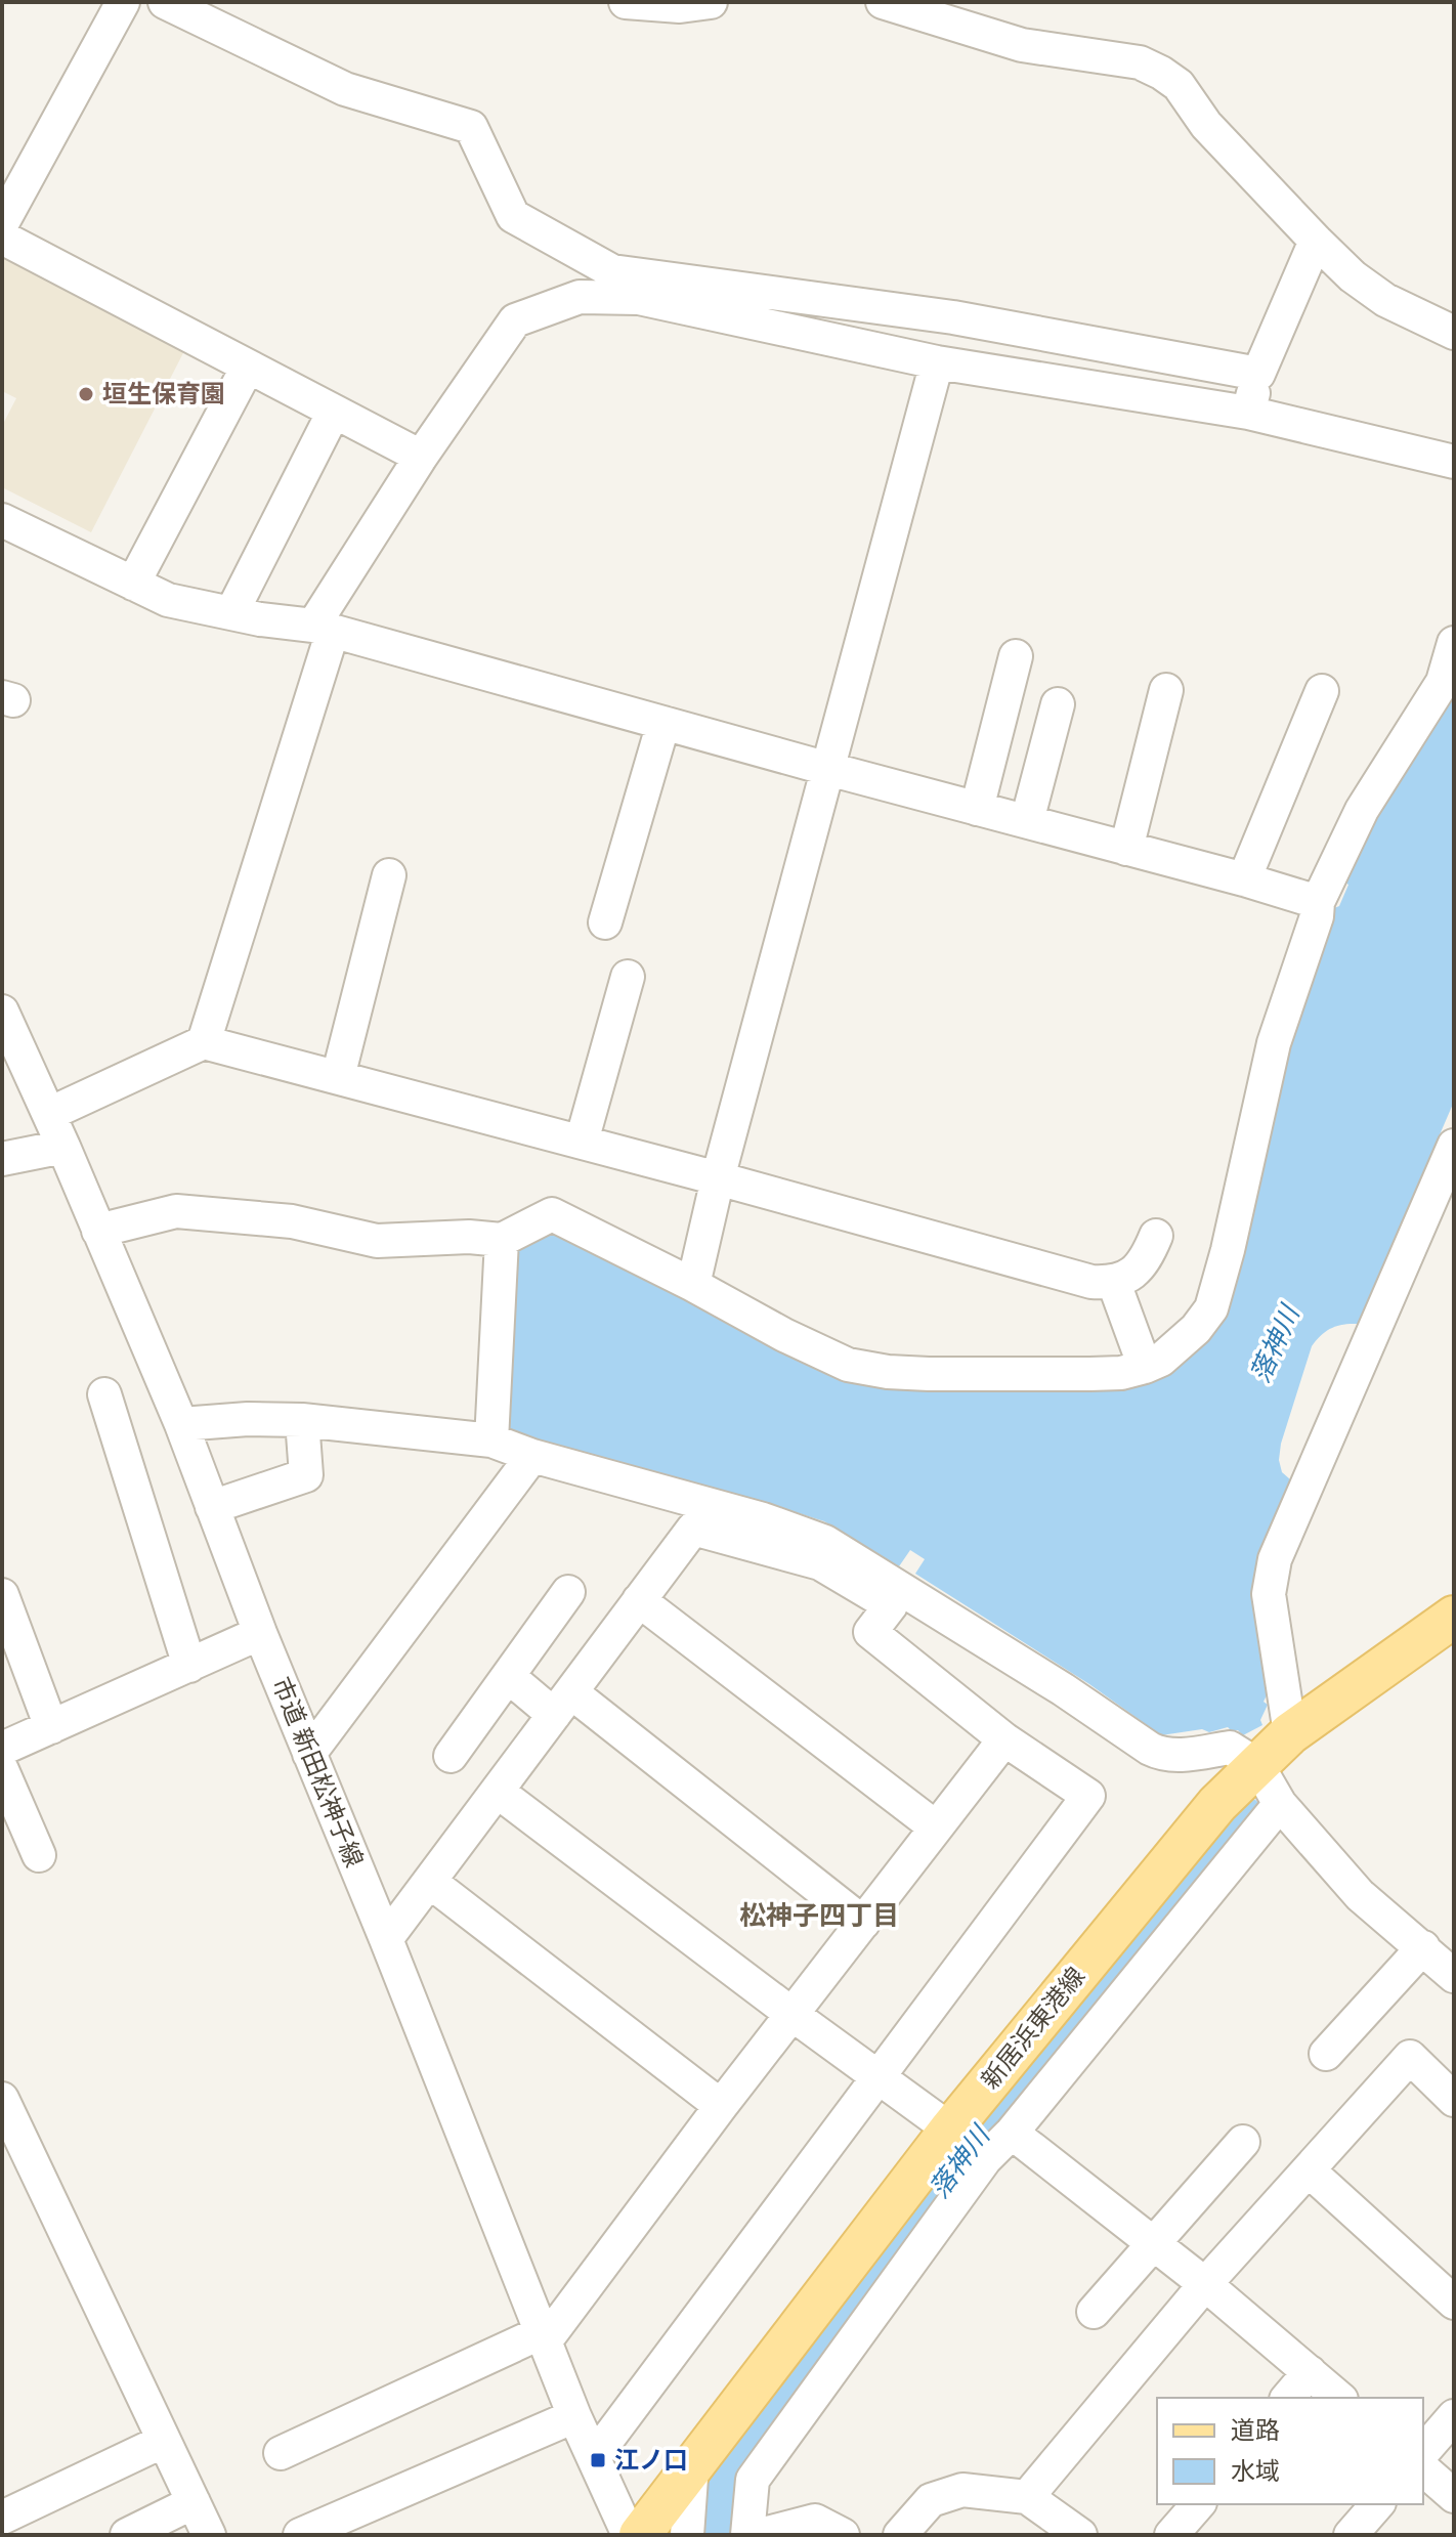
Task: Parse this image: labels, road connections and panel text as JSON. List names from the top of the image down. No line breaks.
{"streets":{"main road":["新居浜東港線"],"street":["市道 新田松神子線"]},"districts":["松神子四丁目"],"water":["落神川"],"places":{"other":["垣生保育園"],"transit":["江ノ口"]},"legend":["道路","水域"]}
